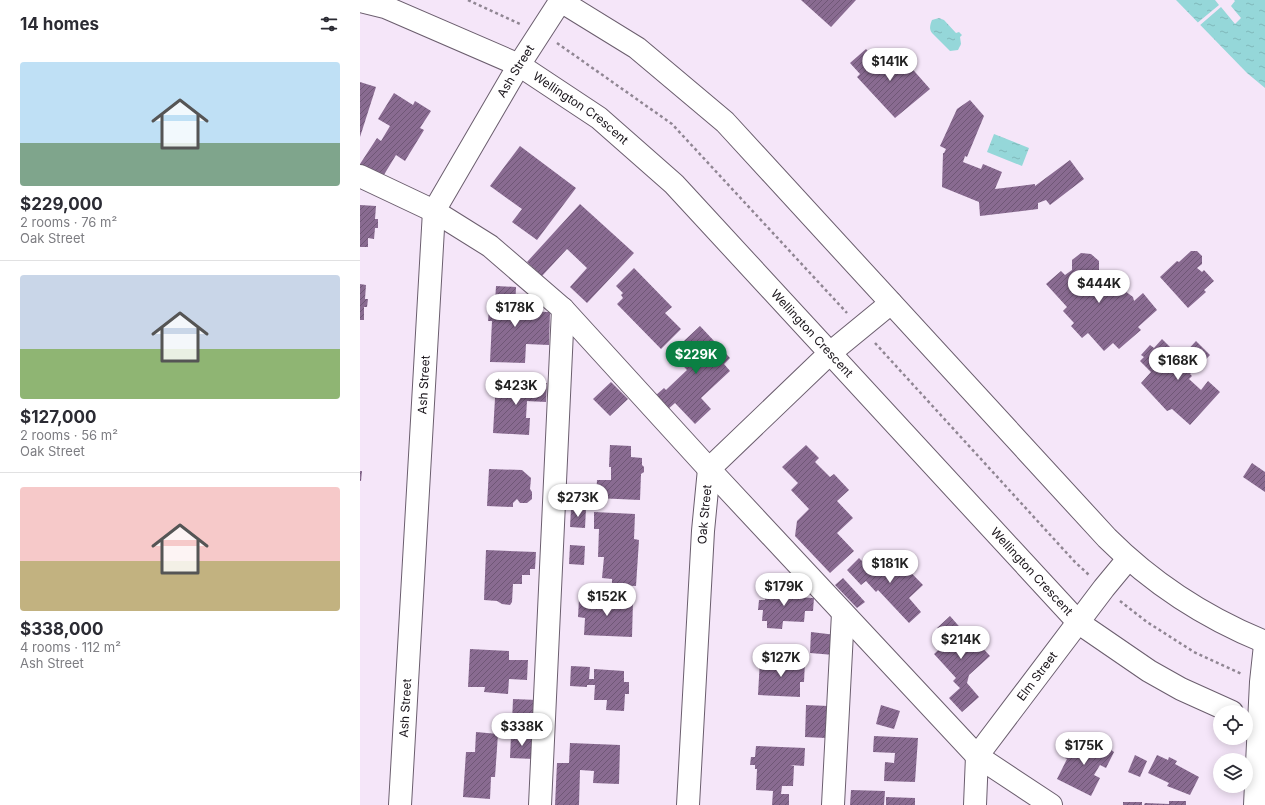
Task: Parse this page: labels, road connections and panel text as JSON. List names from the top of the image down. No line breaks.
{"streets":{"street":["Ash Street","Wellington Crescent","Oak Street","Elm Street"]},"crossings":[["Ash Street","Wellington Crescent"],["Wellington Crescent","Oak Street"],["Wellington Crescent","Elm Street"]],"page":{"heading":"14 homes","list":[{"name":"$229,000","note":"2 rooms · 76 m² · Oak Street"},{"name":"$127,000","note":"2 rooms · 56 m² · Oak Street"},{"name":"$338,000","note":"4 rooms · 112 m² · Ash Street"}],"price":["$141K","$444K","$178K","$229K","$168K","$423K","$273K","$181K","$179K","$152K","$214K","$127K","$338K","$175K"]}}
